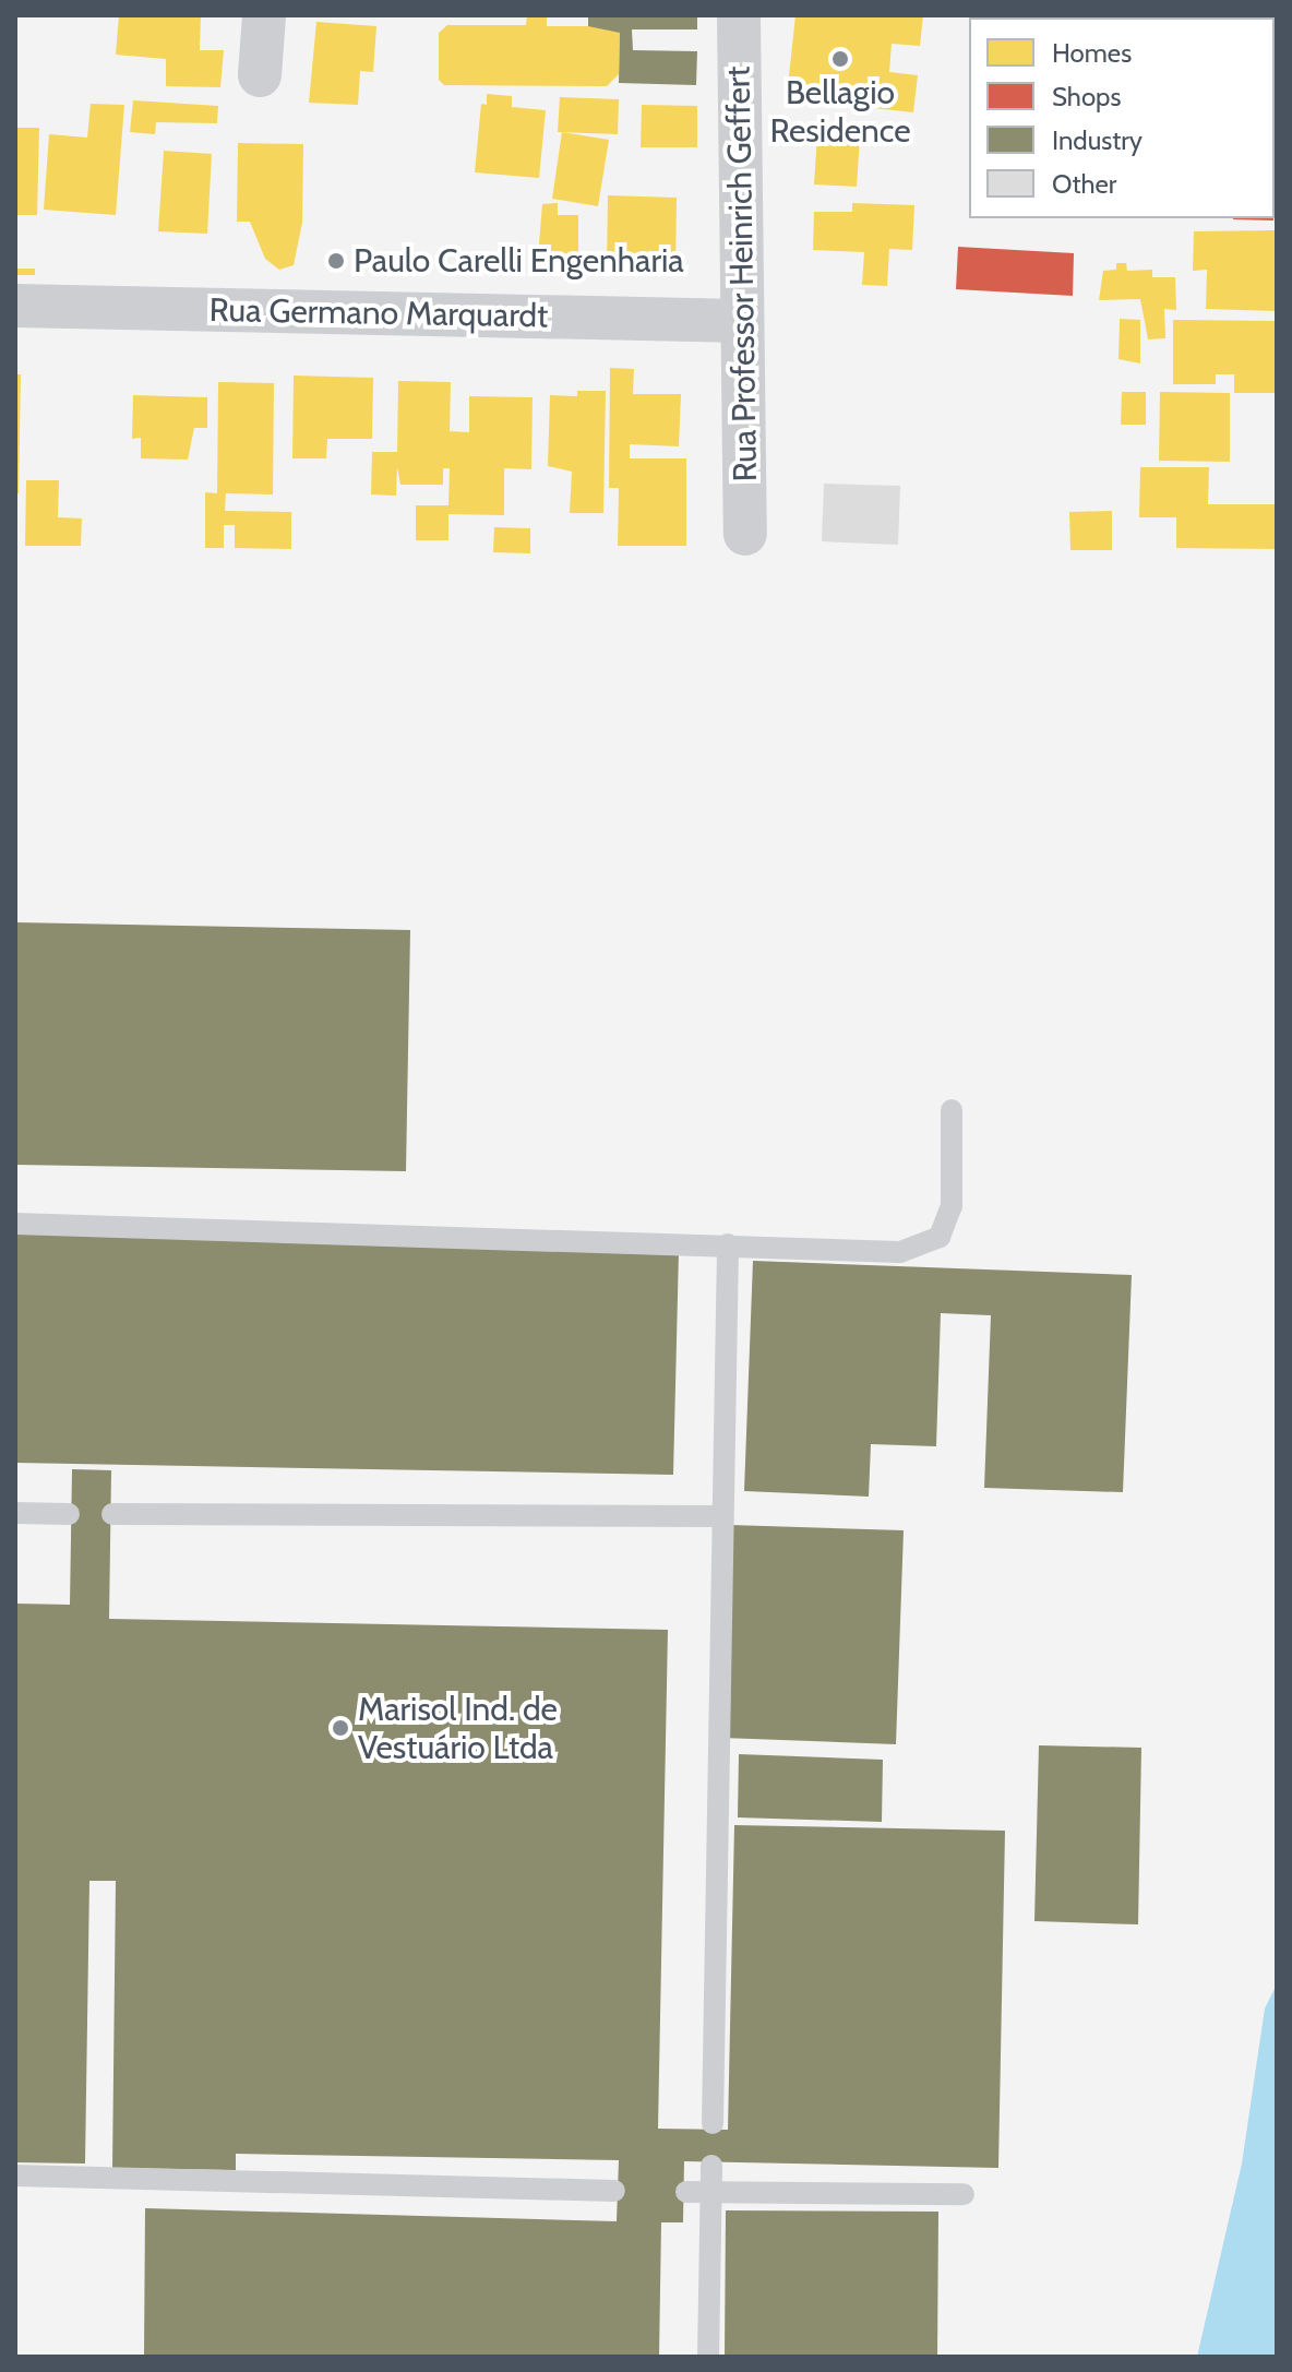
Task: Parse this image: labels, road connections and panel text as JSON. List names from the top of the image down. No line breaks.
{"streets":{"street":["Rua Professor Heinrich Geffert","Rua Germano Marquardt"]},"crossings":[["Rua Professor Heinrich Geffert","Rua Germano Marquardt"]],"places":["Bellagio Residence","Paulo Carelli Engenharia","Marisol Ind. de Vestuário Ltda"],"legend":["Homes","Shops","Industry","Other"]}
